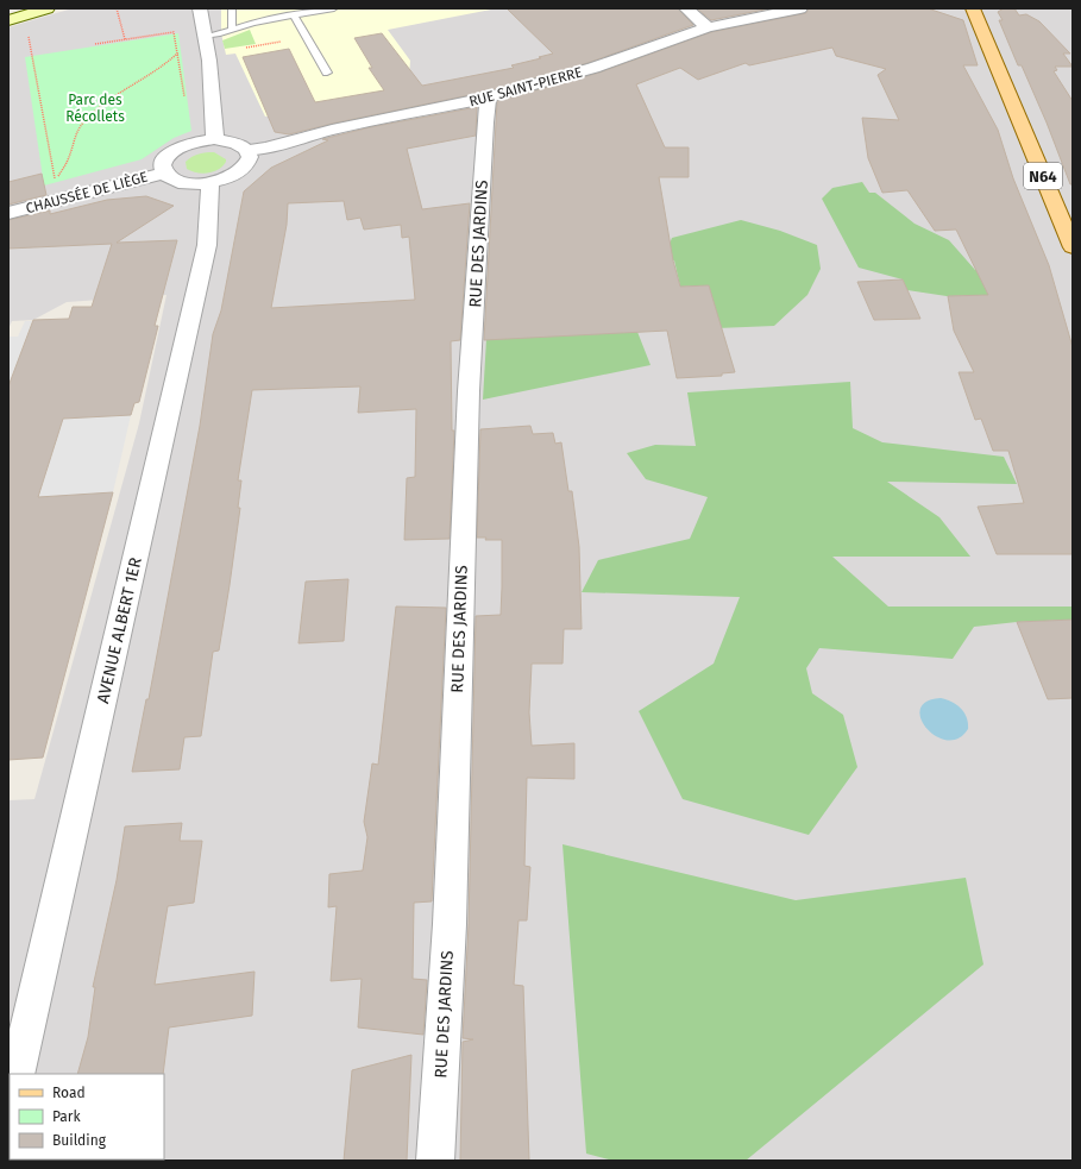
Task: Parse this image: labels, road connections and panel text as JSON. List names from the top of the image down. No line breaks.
{"streets":{"main road":["N64"],"street":["RUE SAINT-PIERRE","CHAUSSÉE DE LIÈGE","RUE DES JARDINS","AVENUE ALBERT 1ER"]},"crossings":[["RUE SAINT-PIERRE","CHAUSSÉE DE LIÈGE"],["RUE SAINT-PIERRE","RUE DES JARDINS"],["CHAUSSÉE DE LIÈGE","AVENUE ALBERT 1ER"]],"parks":["Parc des Récollets"],"legend":["Road","Park","Building"]}
